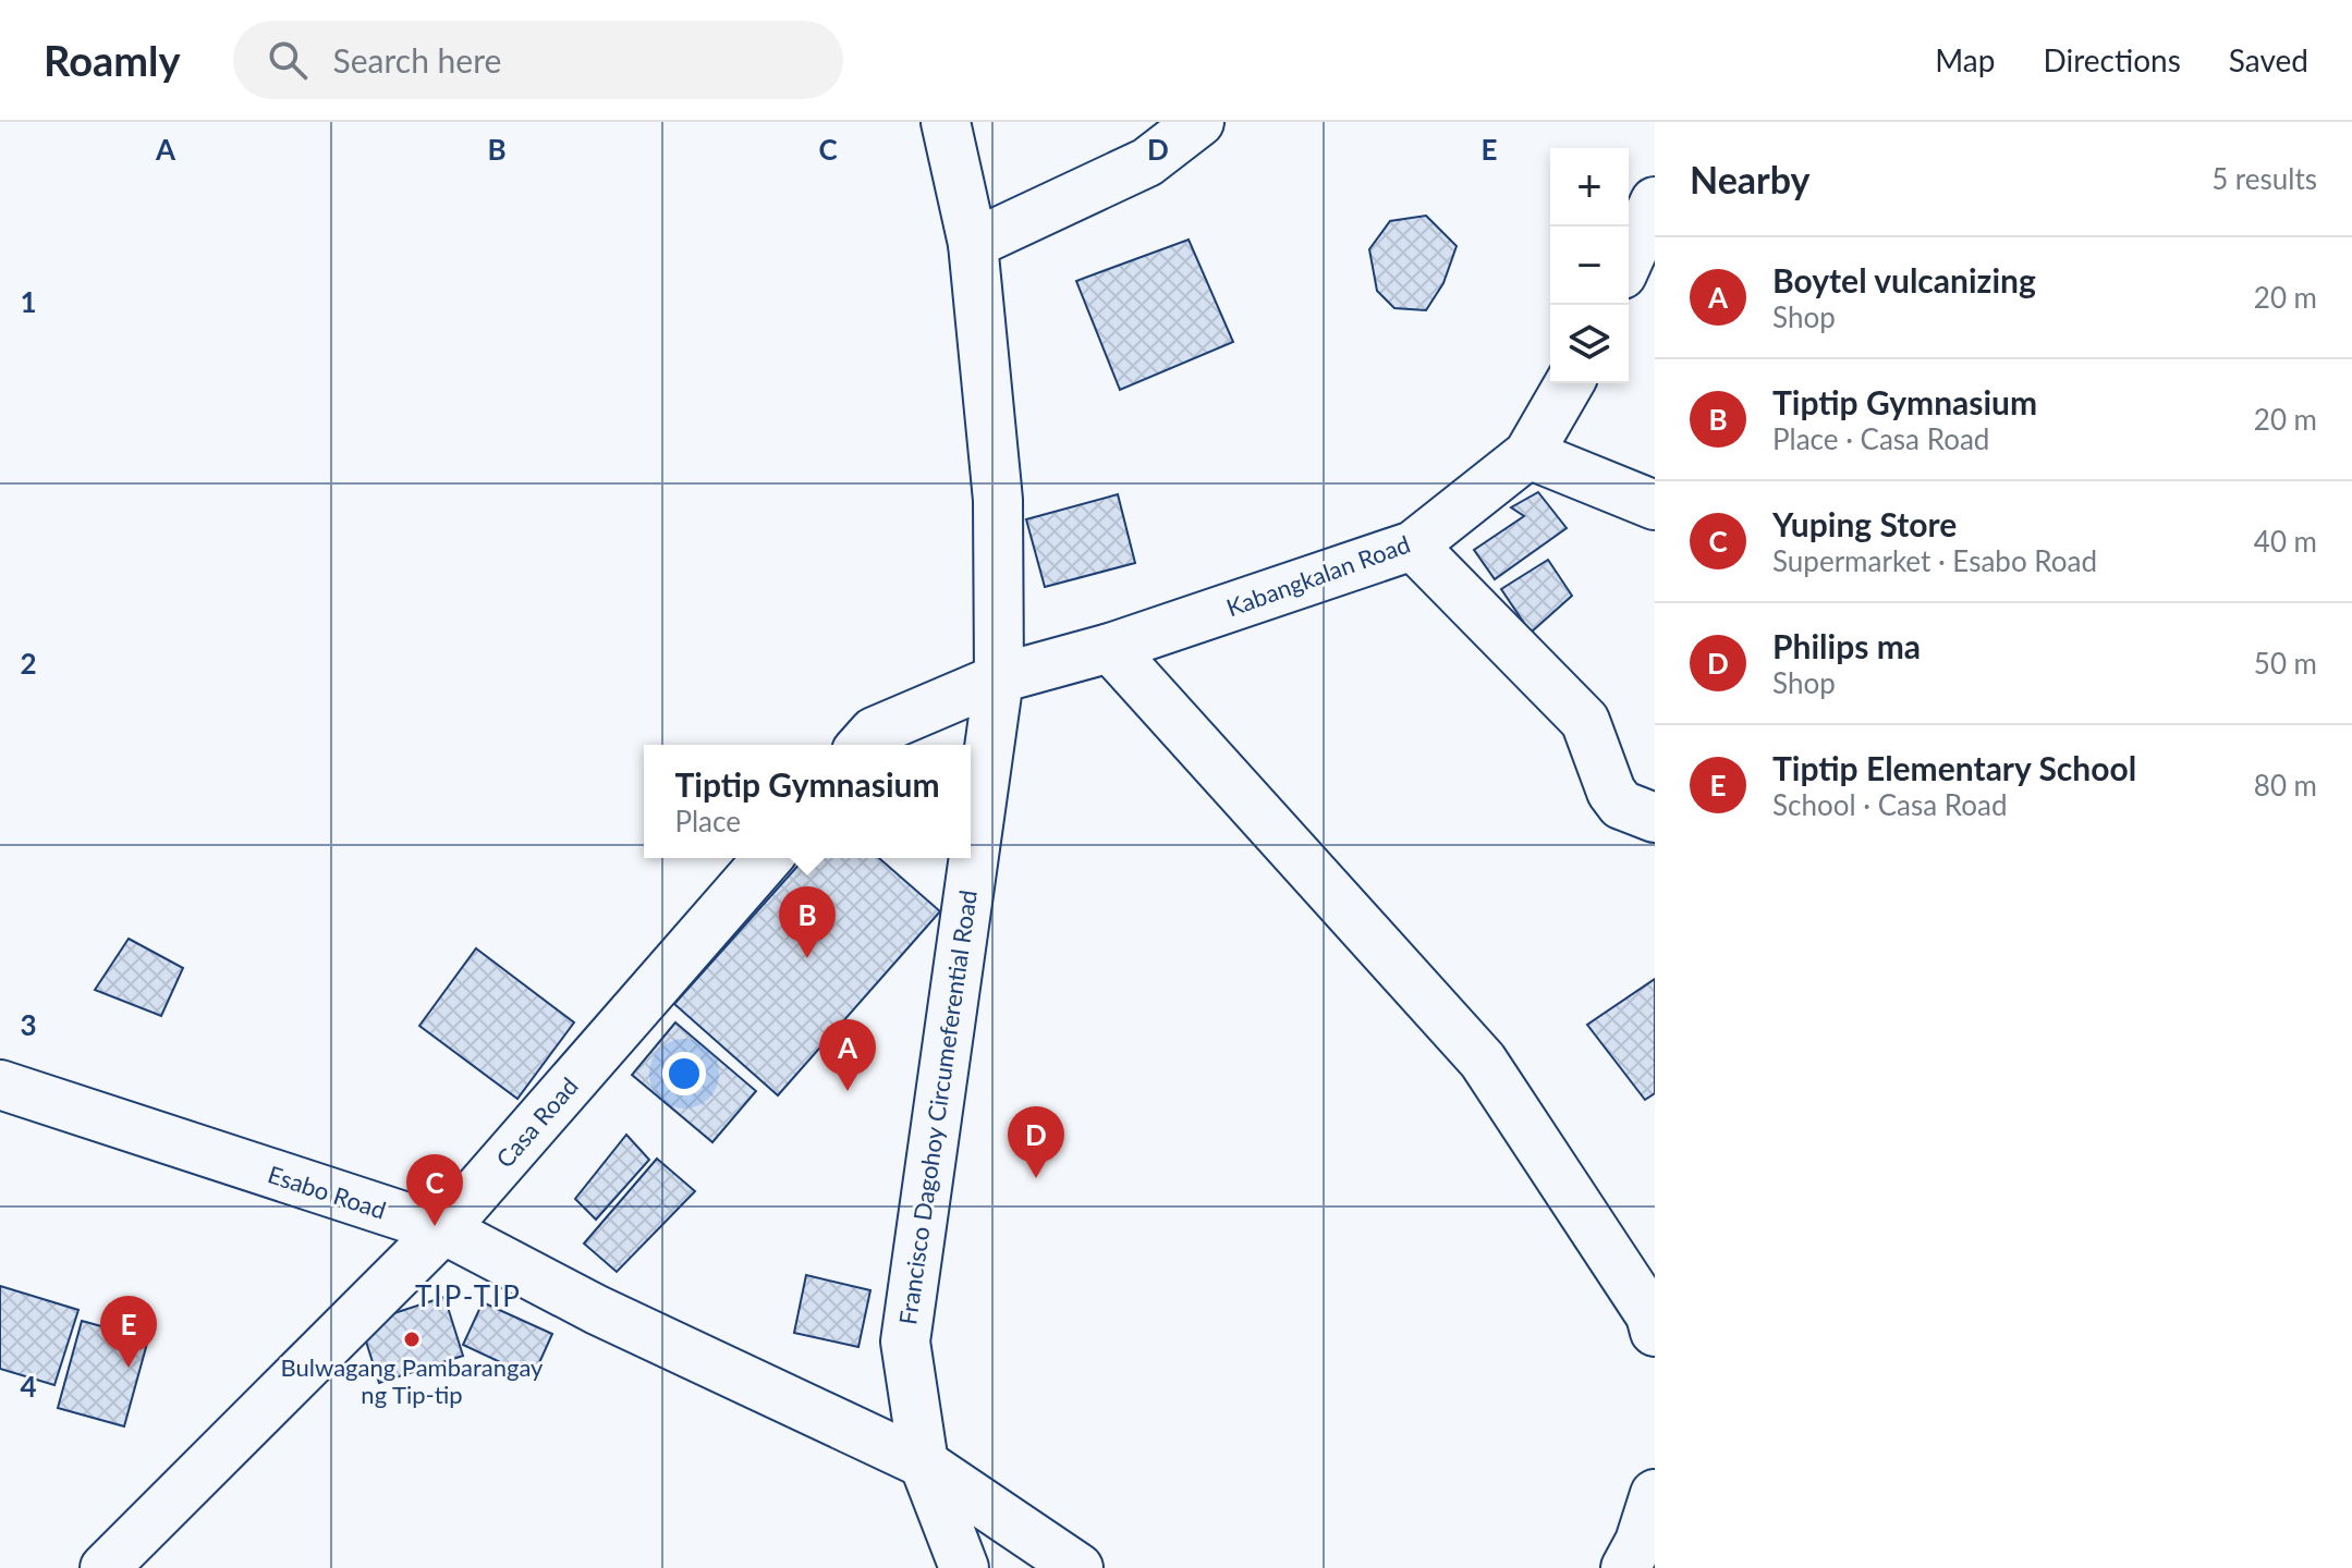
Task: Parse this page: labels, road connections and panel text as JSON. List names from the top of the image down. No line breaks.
{"streets":{"street":["Kabangkalan Road","Francisco Dagohoy Circumeferential Road","Casa Road","Esabo Road"]},"crossings":[["Kabangkalan Road","Francisco Dagohoy Circumeferential Road"],["Francisco Dagohoy Circumeferential Road","Esabo Road"],["Casa Road","Esabo Road"]],"districts":["TIP-TIP"],"places":["Bulwagang Pambarangay ng Tip-tip"],"page":{"header":"Roamly","search":"Search here","nav":["Map","Directions","Saved"],"heading":["Nearby","5 results"],"map_buttons":["+","−"],"list":[{"mark":"A","name":"Boytel vulcanizing","note":"Shop","value":"20 m"},{"mark":"B","name":"Tiptip Gymnasium","note":"Place · Casa Road","value":"20 m"},{"mark":"C","name":"Yuping Store","note":"Supermarket · Esabo Road","value":"40 m"},{"mark":"D","name":"Philips ma","note":"Shop","value":"50 m"},{"mark":"E","name":"Tiptip Elementary School","note":"School · Casa Road","value":"80 m"}],"popup":["Tiptip Gymnasium","Place"],"pins":["B","A","D","C","E"]},"grid":{"columns":["A","B","C","D","E"],"rows":["1","2","3","4"]}}
